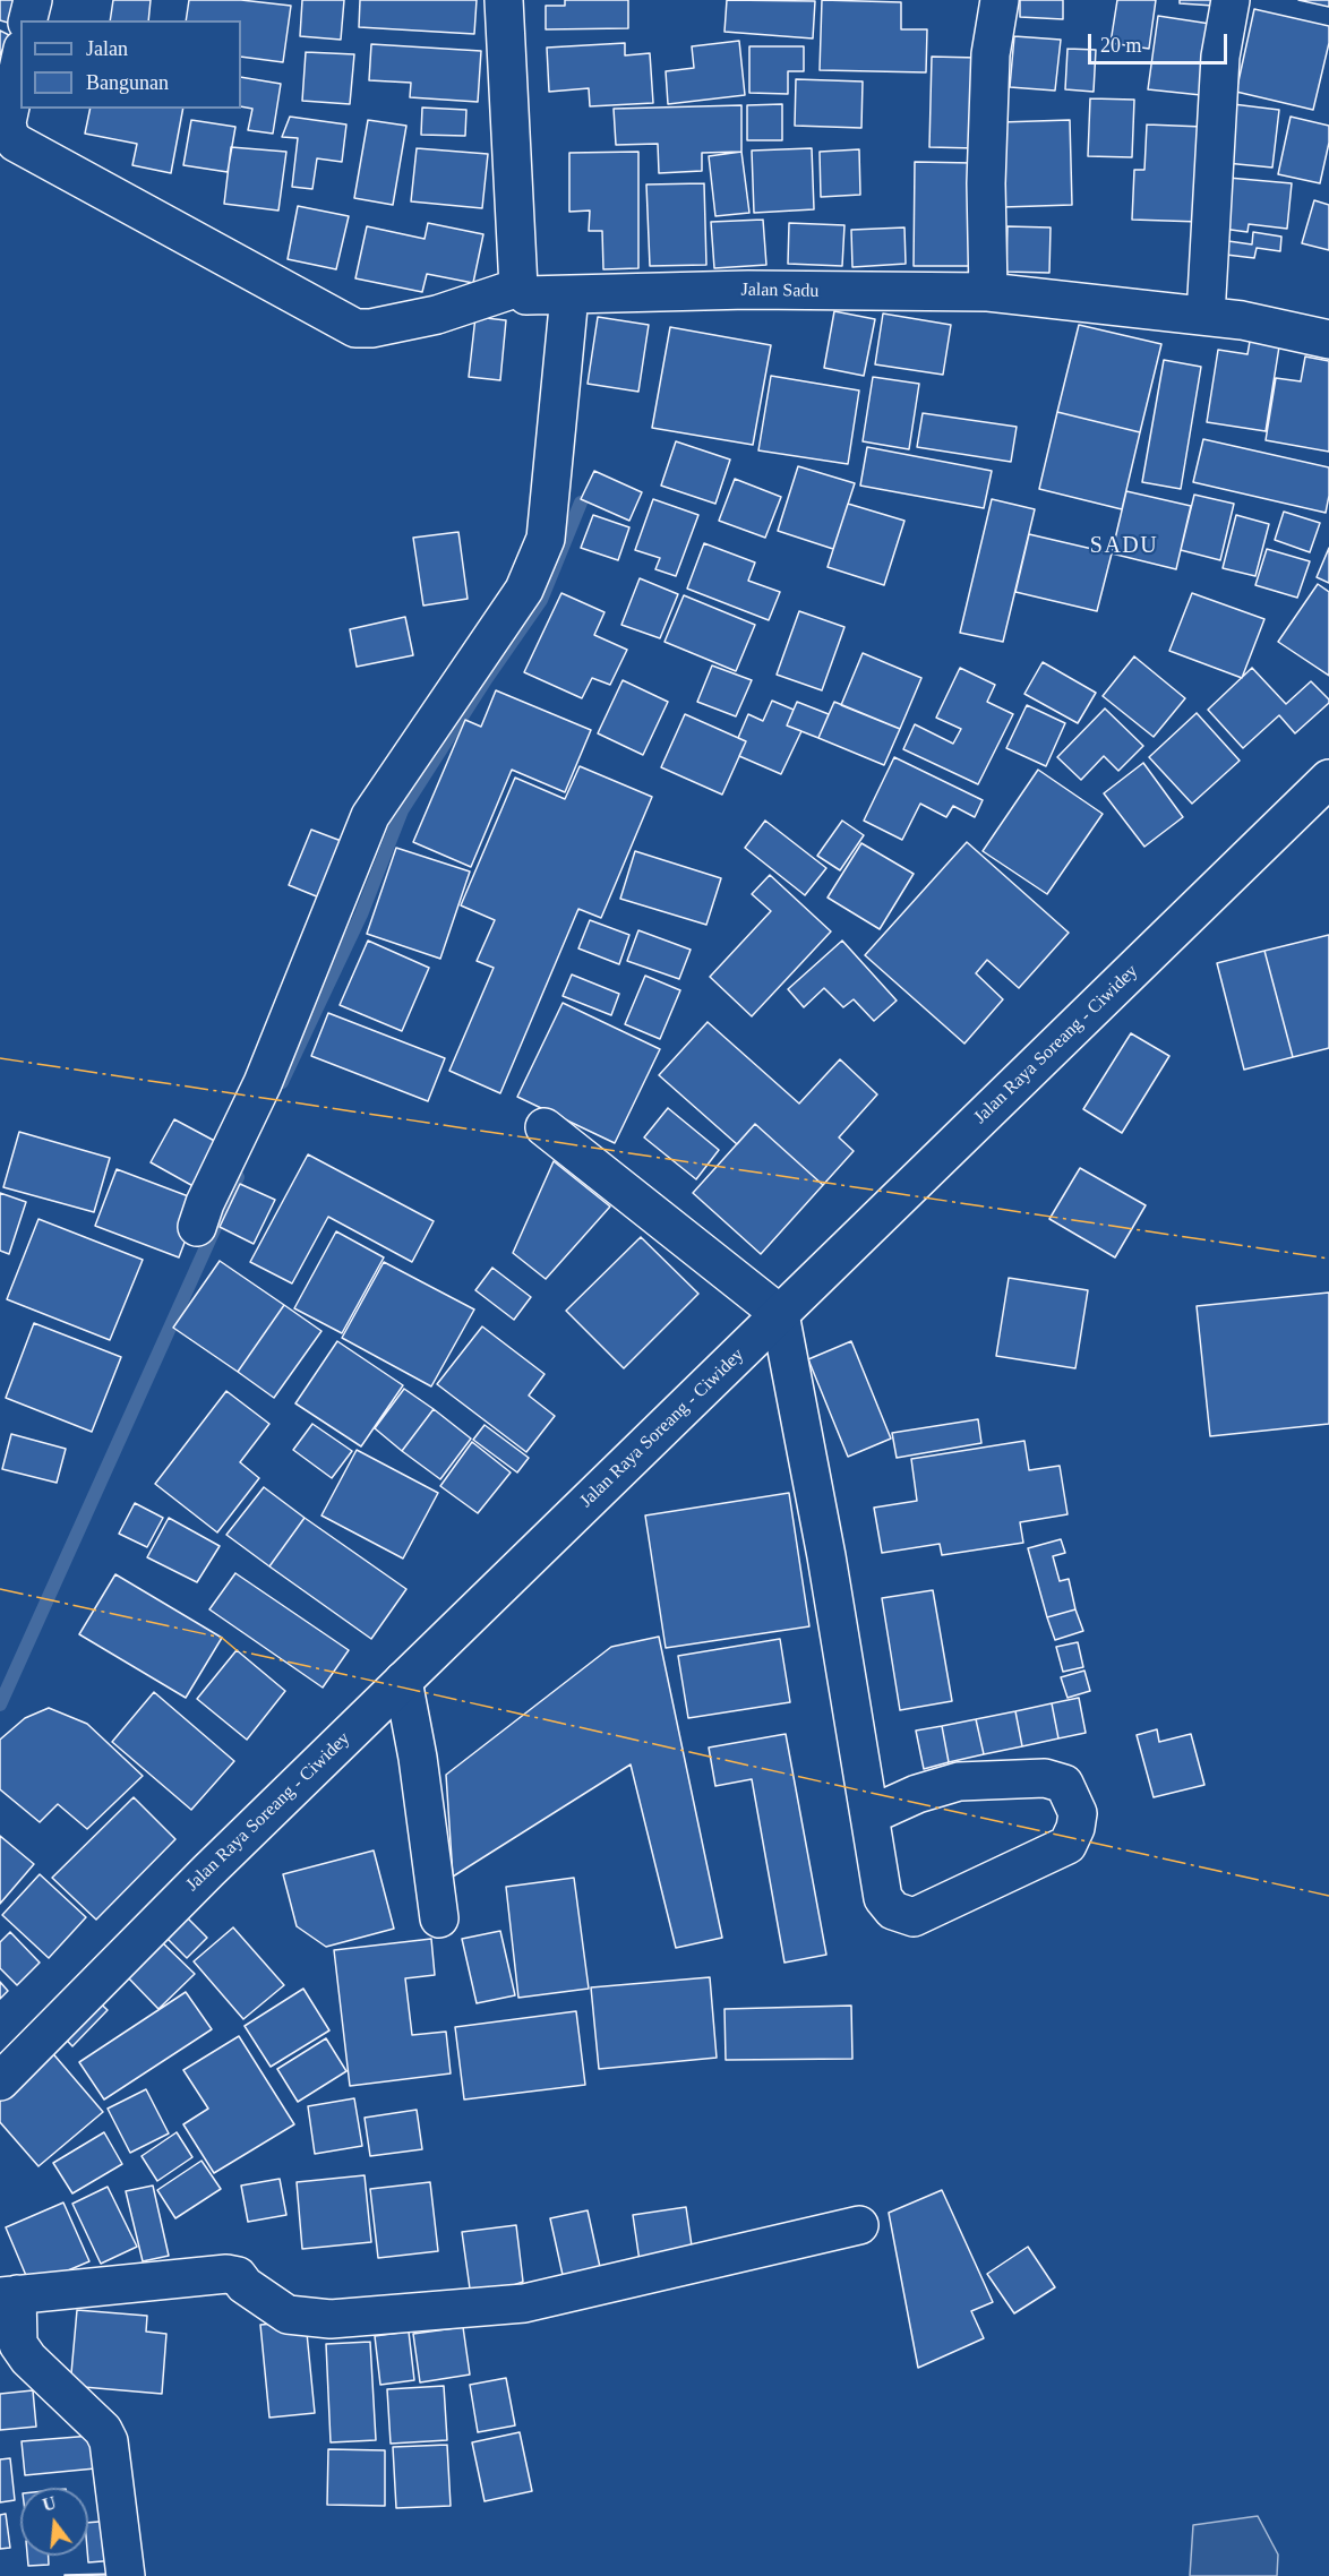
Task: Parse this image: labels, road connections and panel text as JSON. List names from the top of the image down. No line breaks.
{"streets":{"main road":["Jalan Sadu","Jalan Raya Soreang - Ciwidey"]},"districts":["SADU"],"legend":["Jalan","Bangunan"],"scale_bar":"20 m","north":"top"}
